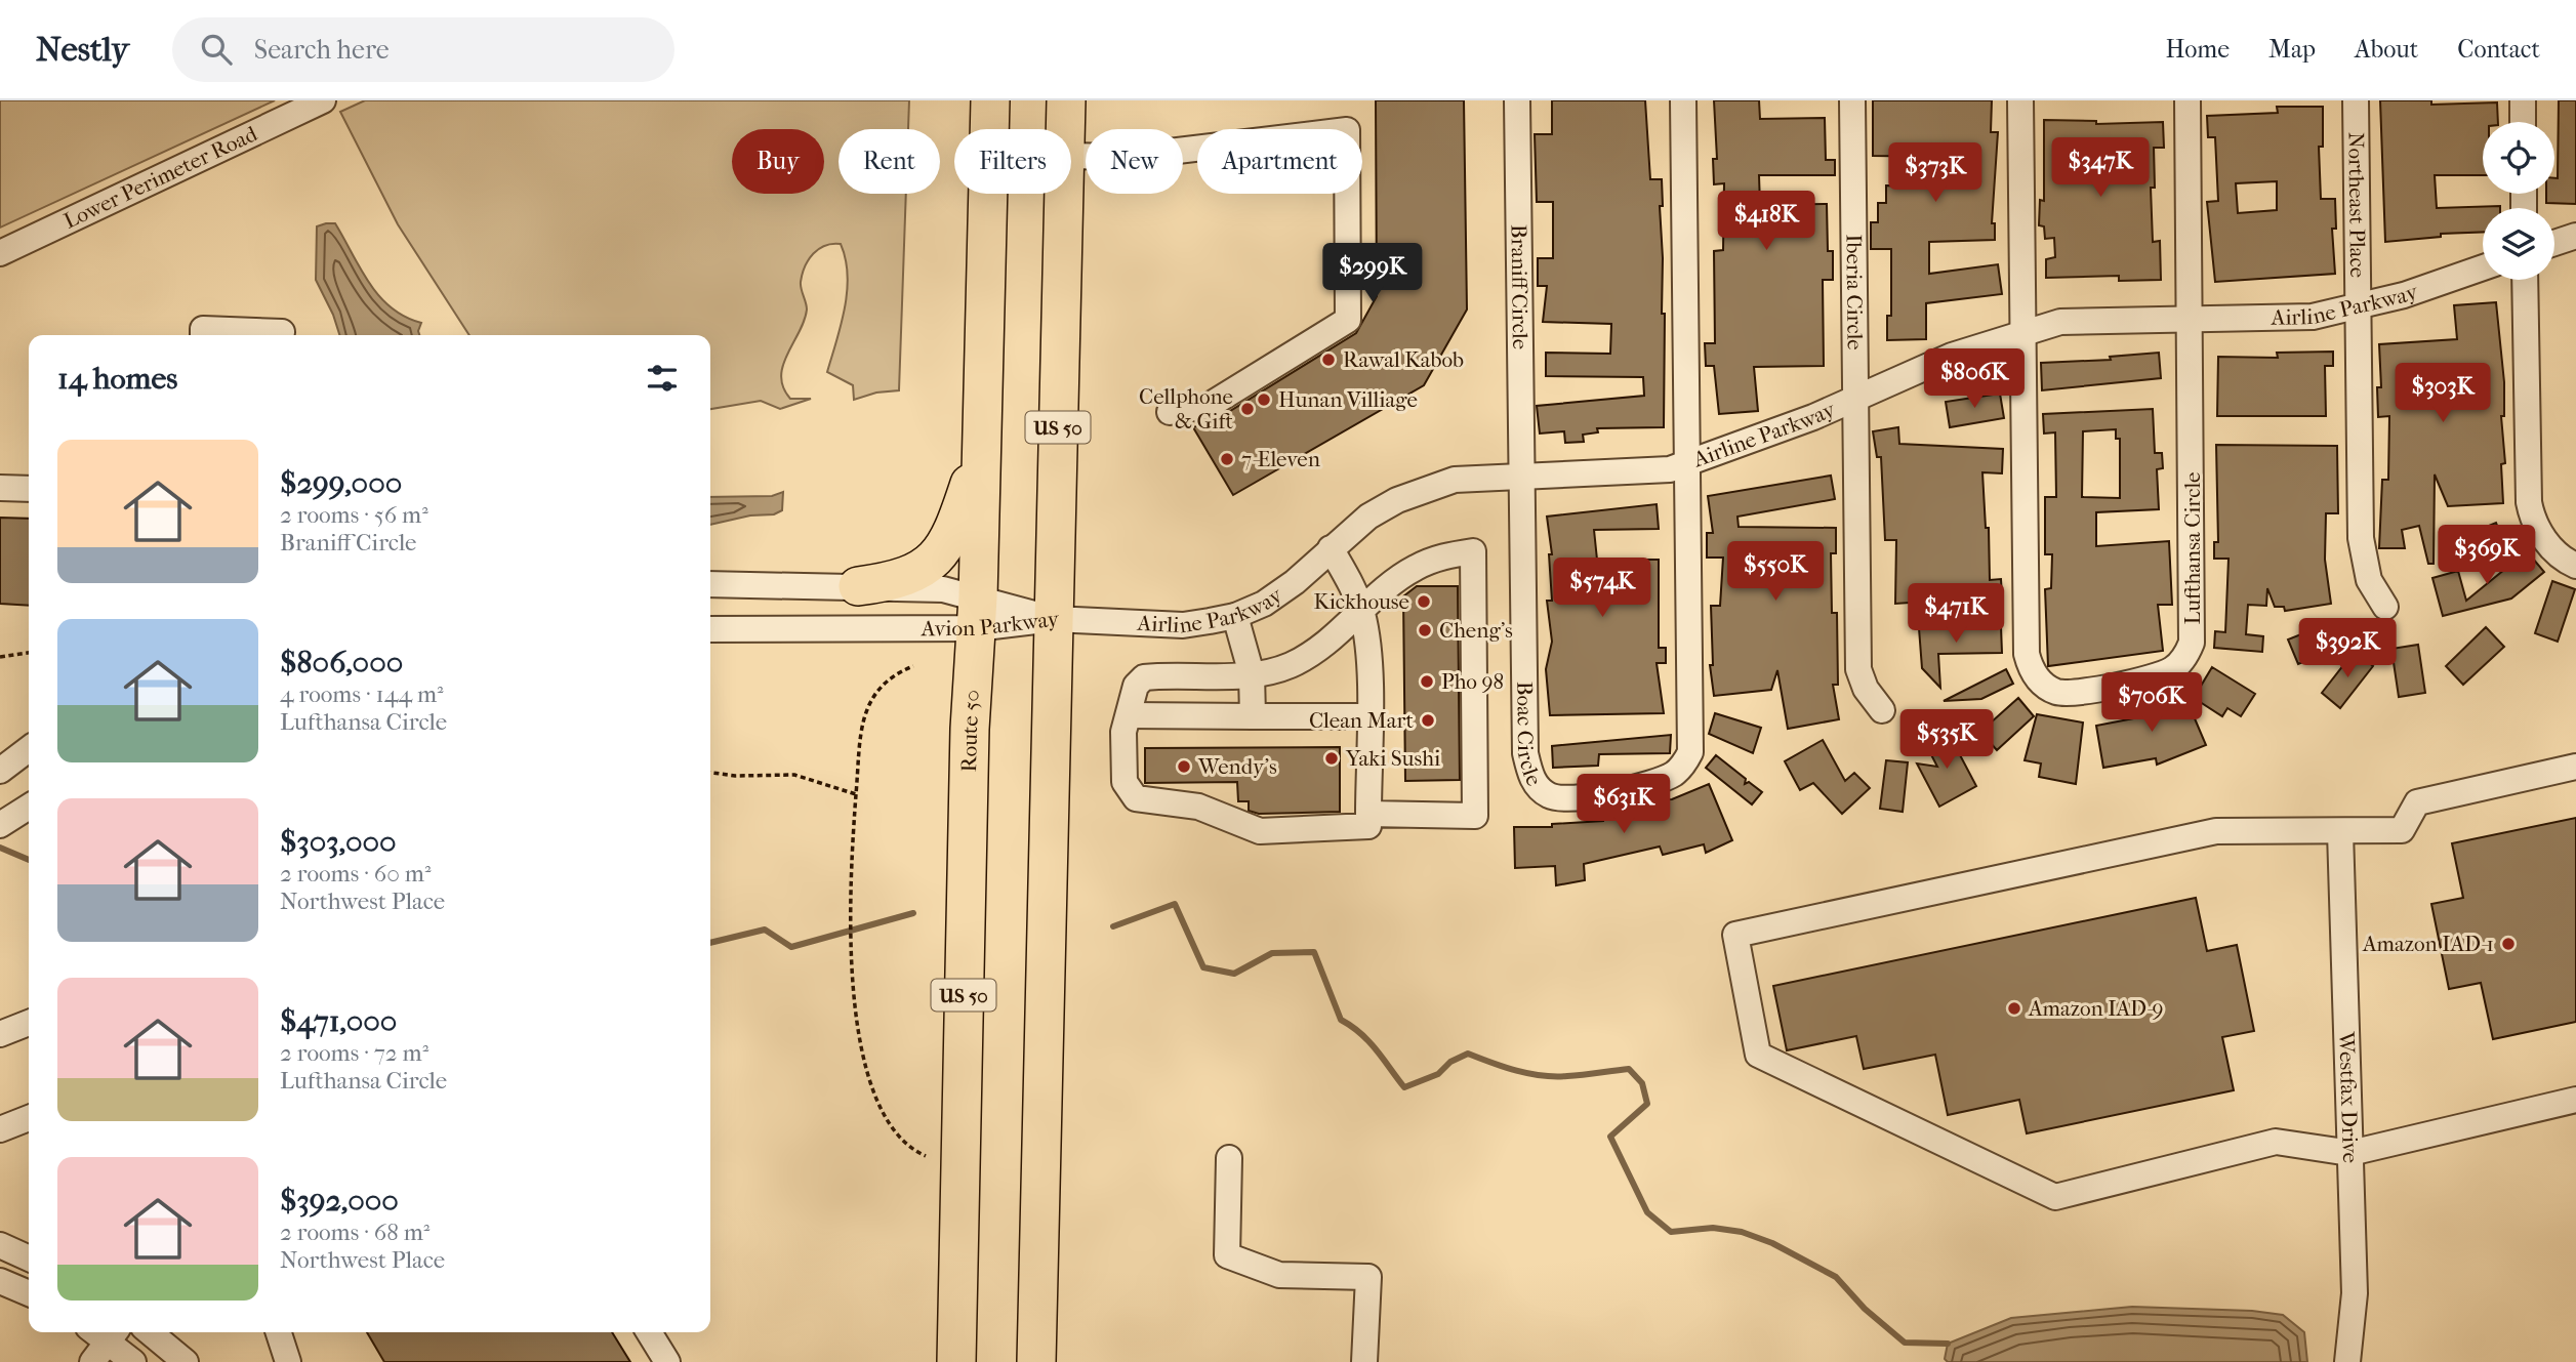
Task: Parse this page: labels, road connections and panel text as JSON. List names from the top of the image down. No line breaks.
{"streets":{"highway":["US 50","Route 50"],"street":["Lower Perimeter Road","Northeast Place","Braniff Circle","Iberia Circle","Airline Parkway","Lufthansa Circle","Avion Parkway","Boac Circle","Westfax Drive"]},"crossings":[["Northeast Place","Airline Parkway"],["Braniff Circle","Airline Parkway"],["Braniff Circle","Boac Circle"],["Iberia Circle","Airline Parkway"],["Airline Parkway","US 50"],["Airline Parkway","Lufthansa Circle"],["Airline Parkway","Avion Parkway"],["Airline Parkway","Boac Circle"],["US 50","Avion Parkway"],["Avion Parkway","Route 50"]],"places":["Rawal Kabob","Hunan Villiage","Cellphone & Gift","7-Eleven","Kickhouse","Cheng's","Pho 98","Clean Mart","Yaki Sushi","Wendy's","Amazon IAD-1","Amazon IAD-9"],"page":{"header":"Nestly","search":"Search here","nav":["Home","Map","About","Contact"],"chip":["Buy","Rent","Filters","New","Apartment"],"price":["$347K","$373K","$418K","$299K","$806K","$303K","$369K","$550K","$574K","$471K","$392K","$706K","$535K","$631K"],"heading":"14 homes","list":[{"name":"$299,000","note":"2 rooms · 56 m² · Braniff Circle"},{"name":"$806,000","note":"4 rooms · 144 m² · Lufthansa Circle"},{"name":"$303,000","note":"2 rooms · 60 m² · Northwest Place"},{"name":"$471,000","note":"2 rooms · 72 m² · Lufthansa Circle"},{"name":"$392,000","note":"2 rooms · 68 m² · Northwest Place"}]}}
